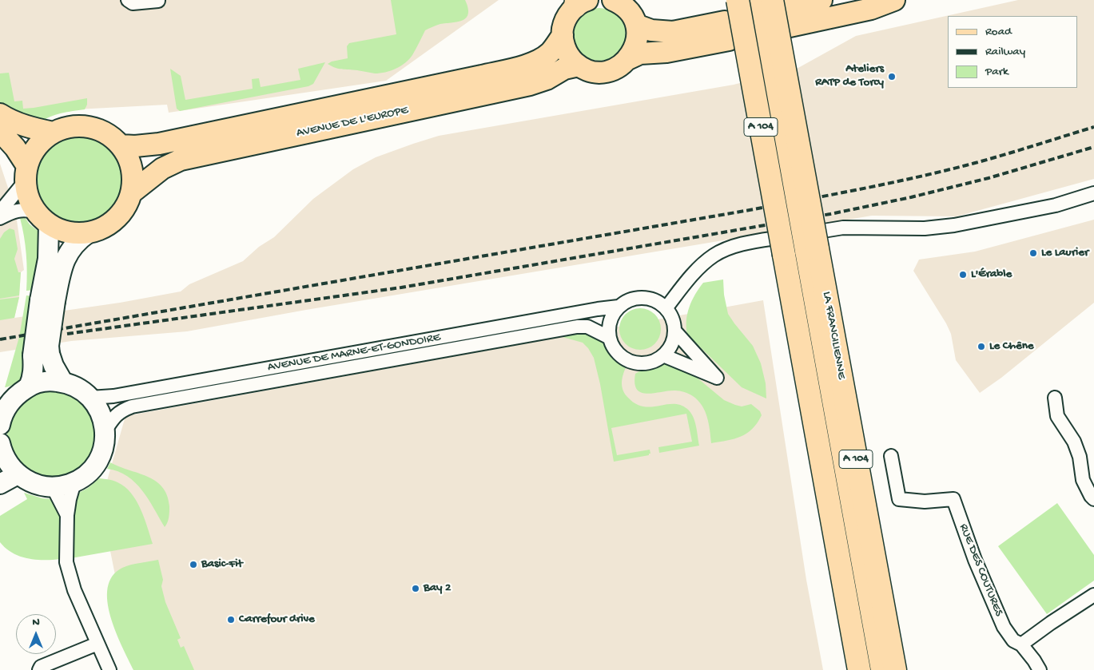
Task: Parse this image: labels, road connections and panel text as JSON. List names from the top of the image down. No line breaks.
{"streets":{"highway":["A 104","LA FRANCILIENNE"],"main road":["AVENUE DE L'EUROPE"],"street":["AVENUE DE MARNE-ET-GONDOIRE","RUE DES COUTURES"]},"places":["Ateliers RATP de Torcy","Le Laurier","L'Érable","Le Chêne","Basic-Fit","Bay 2","Carrefour drive"],"legend":["Road","Railway","Park"],"north":"top"}
